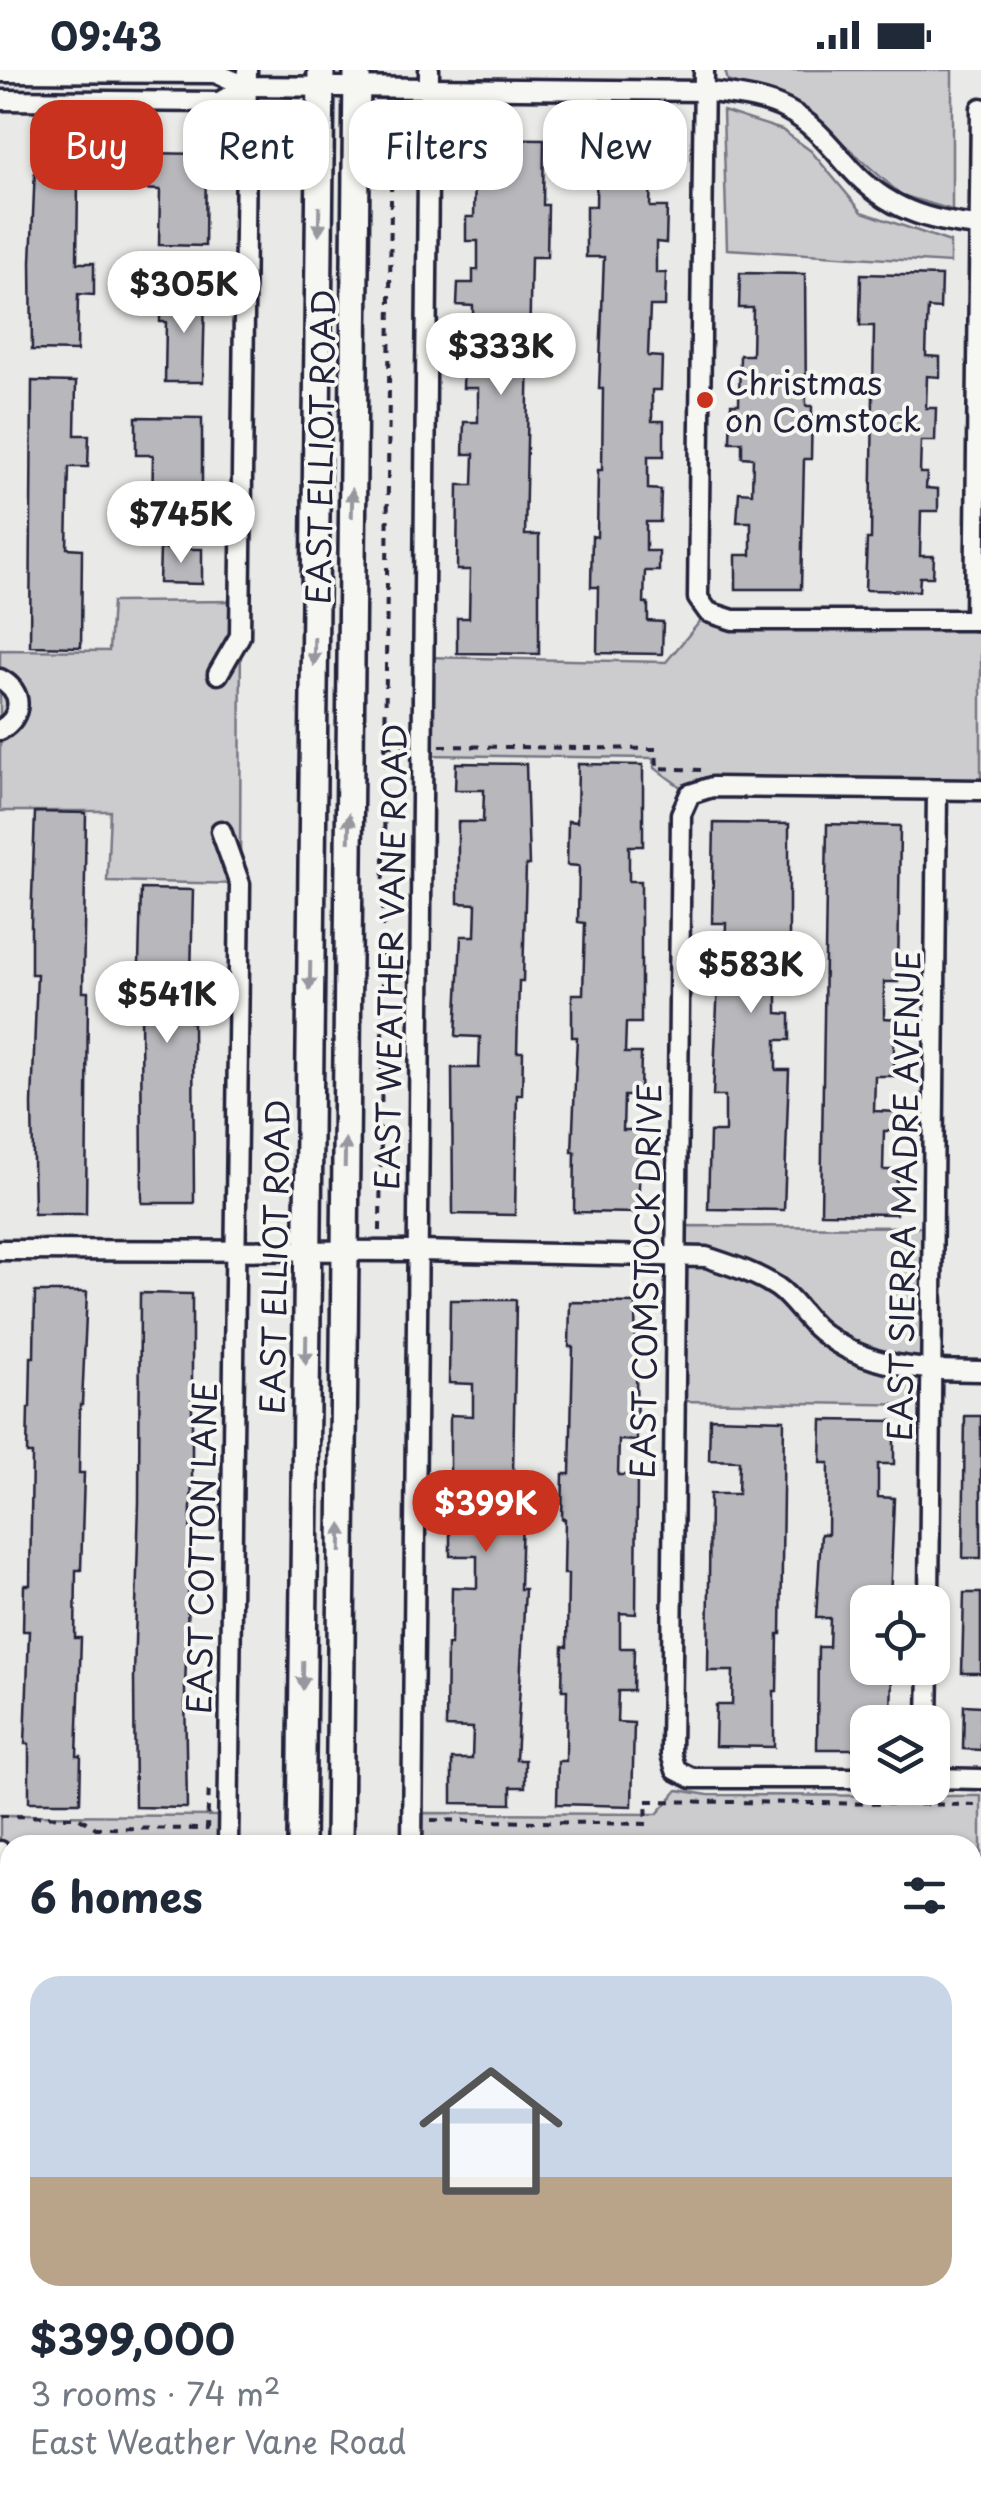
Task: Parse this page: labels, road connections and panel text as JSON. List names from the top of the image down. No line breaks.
{"streets":{"main road":["EAST ELLIOT ROAD"],"street":["EAST WEATHER VANE ROAD","EAST SIERRA MADRE AVENUE","EAST COMSTOCK DRIVE","EAST COTTON LANE"]},"places":["Christmas on Comstock"],"page":{"status":"09:43","chip":["Buy","Rent","Filters","New"],"price":["$305K","$333K","$745K","$583K","$541K","$399K"],"heading":"6 homes","list":[{"name":"$399,000","note":"3 rooms · 74 m² · East Weather Vane Road"}]}}
